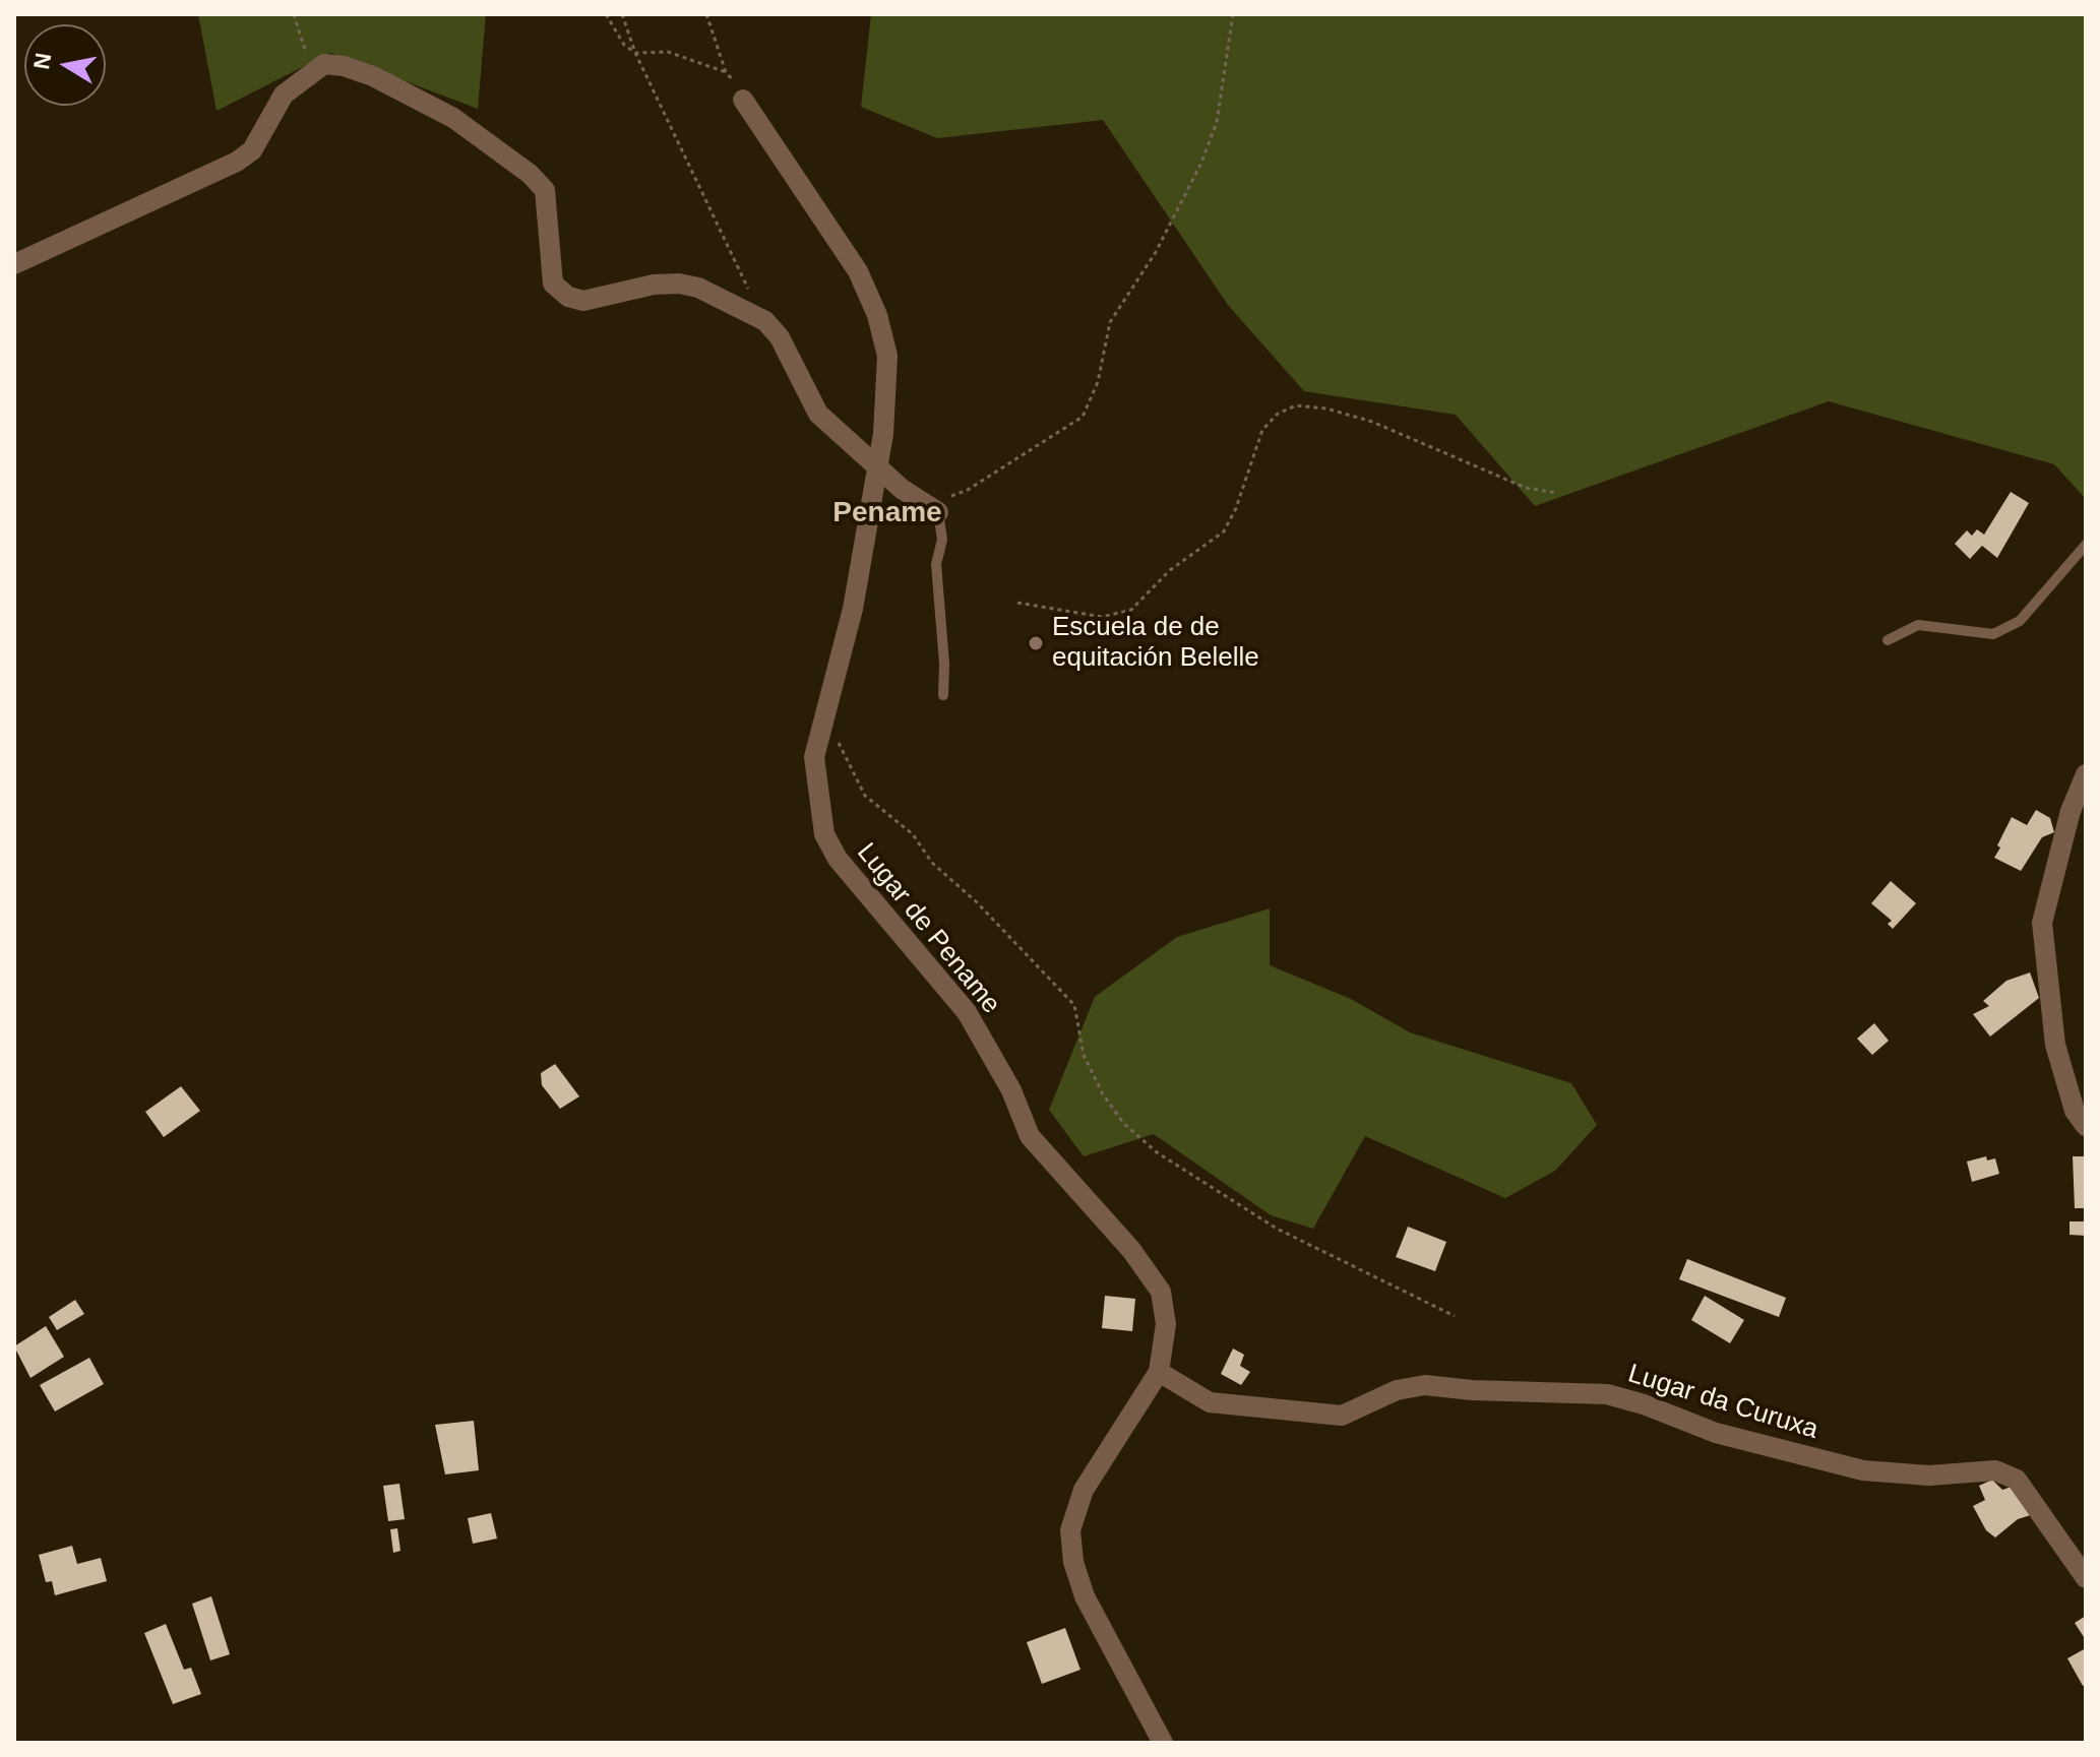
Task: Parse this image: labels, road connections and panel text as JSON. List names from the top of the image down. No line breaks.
{"streets":{"street":["Lugar de Pename","Lugar da Curuxa"]},"crossings":[["Lugar de Pename","Lugar da Curuxa"]],"districts":["Pename"],"places":["Escuela de de equitación Belelle"],"north":"left"}
